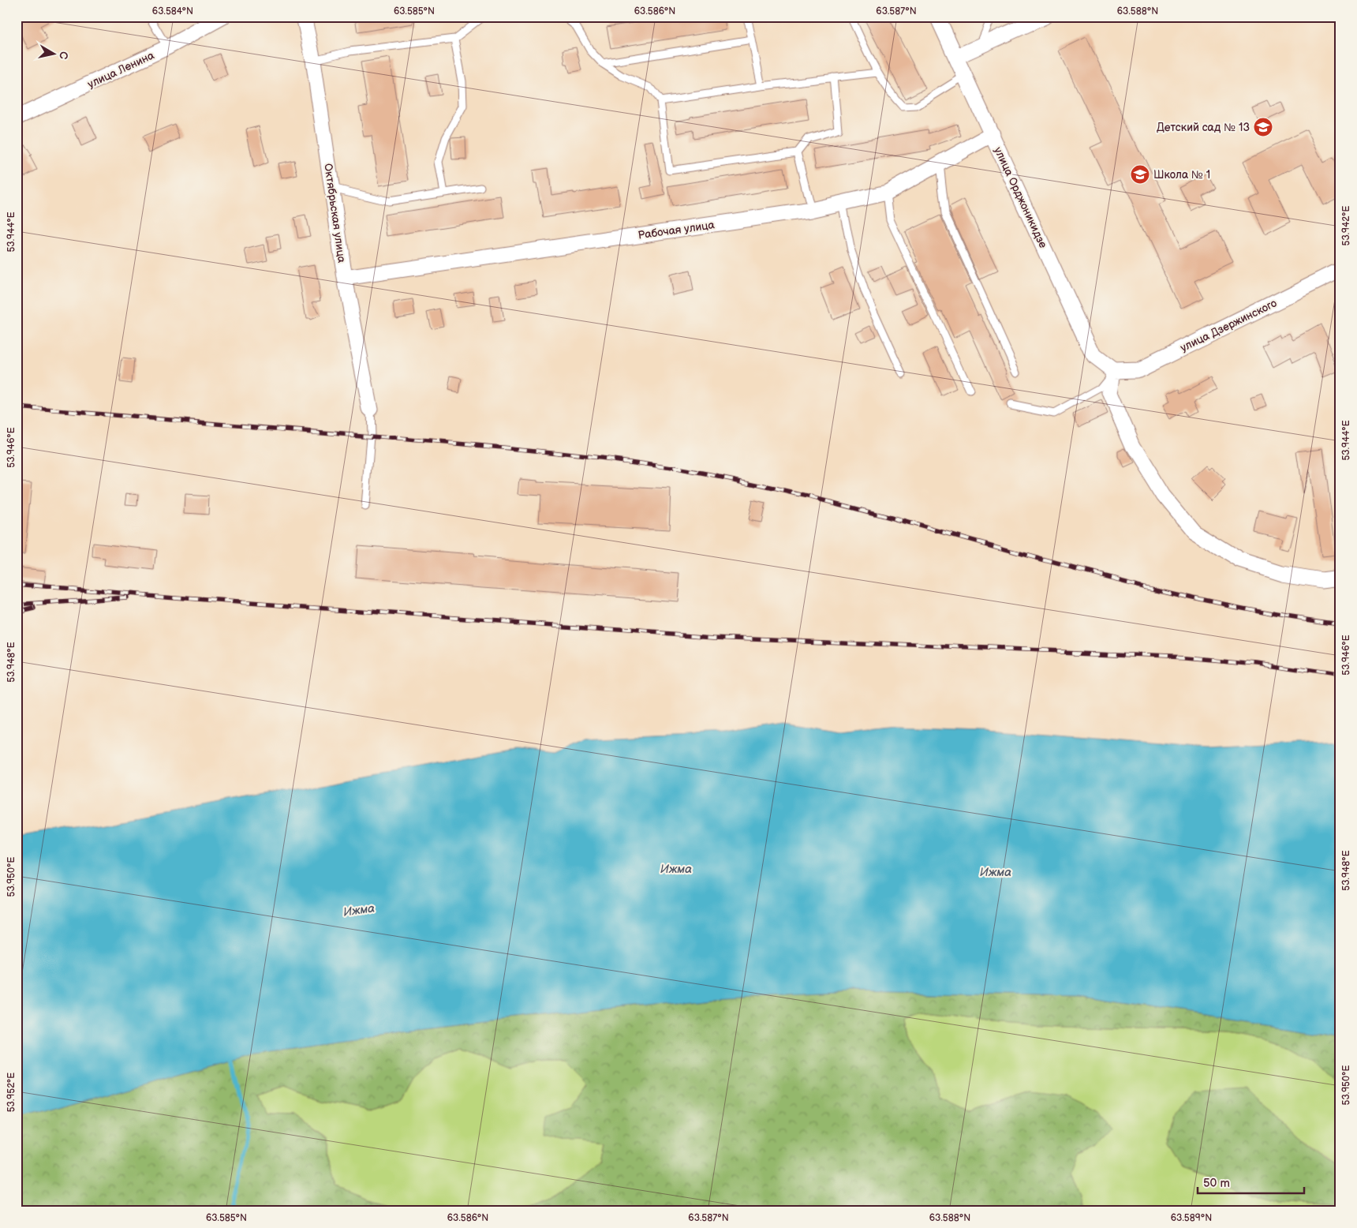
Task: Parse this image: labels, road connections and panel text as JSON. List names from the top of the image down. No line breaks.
{"streets":{"street":["улица Ленина","улица Орджоникидзе","Октябрьская улица","Рабочая улица","улица Дзержинского"]},"crossings":[["улица Орджоникидзе","Рабочая улица"],["улица Орджоникидзе","улица Дзержинского"],["Октябрьская улица","Рабочая улица"]],"water":["Ижма"],"places":{"school or university":["Детский сад № 13","Школа № 1"]},"scale_bar":"50 m","north":"right","coordinates":["63.584°N","63.585°N","63.586°N","63.587°N","63.588°N","53.942°E","53.944°E","53.946°E","53.948°E","53.950°E","53.952°E","63.589°N"]}
